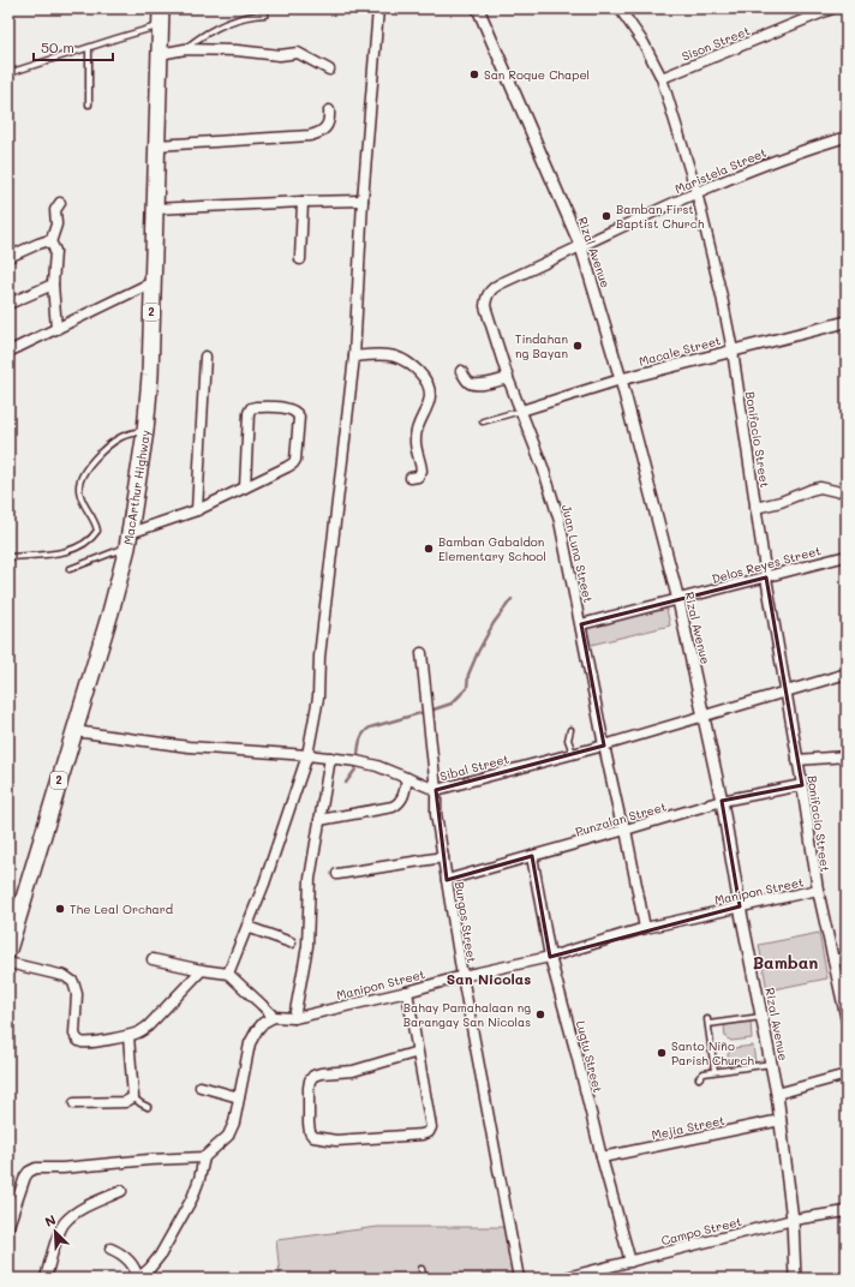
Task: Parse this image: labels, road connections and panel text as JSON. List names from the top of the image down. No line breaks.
{"streets":{"highway":["2","MacArthur Highway"],"street":["Sison Street","Maristela Street","Rizal Avenue","Macale Street","Bonifacio Street","Juan Luna Street","Delos Reyes Street","Sibal Street","Punzalan Street","Manipon Street","Burgos Street","Lugtu Street","Mejia Street","Campo Street"]},"crossings":[["Sison Street","Bonifacio Street"],["Maristela Street","Rizal Avenue"],["Maristela Street","Bonifacio Street"],["Maristela Street","Juan Luna Street"],["Rizal Avenue","Macale Street"],["Rizal Avenue","Juan Luna Street"],["Rizal Avenue","Delos Reyes Street"],["Rizal Avenue","Sibal Street"],["Rizal Avenue","Punzalan Street"],["Rizal Avenue","Manipon Street"],["Rizal Avenue","Mejia Street"],["Rizal Avenue","Campo Street"],["Macale Street","Bonifacio Street"],["Macale Street","Juan Luna Street"],["Bonifacio Street","Delos Reyes Street"],["Bonifacio Street","Sibal Street"],["Bonifacio Street","Punzalan Street"],["Bonifacio Street","Manipon Street"],["MacArthur Highway","Sibal Street"],["Juan Luna Street","Delos Reyes Street"],["Juan Luna Street","Sibal Street"],["Juan Luna Street","Punzalan Street"],["Juan Luna Street","Manipon Street"],["Sibal Street","Burgos Street"],["Punzalan Street","Burgos Street"],["Punzalan Street","Lugtu Street"],["Manipon Street","Burgos Street"],["Manipon Street","Lugtu Street"],["Lugtu Street","Mejia Street"],["Lugtu Street","Campo Street"]],"districts":["Bamban","San Nicolas"],"places":["San Roque Chapel","Bamban First Baptist Church","Tindahan ng Bayan","Bamban Gabaldon Elementary School","The Leal Orchard","Bahay Pamahalaan ng Barangay San Nicolas","Santo Niño Parish Church"],"scale_bar":"50 m","north":"top left"}
